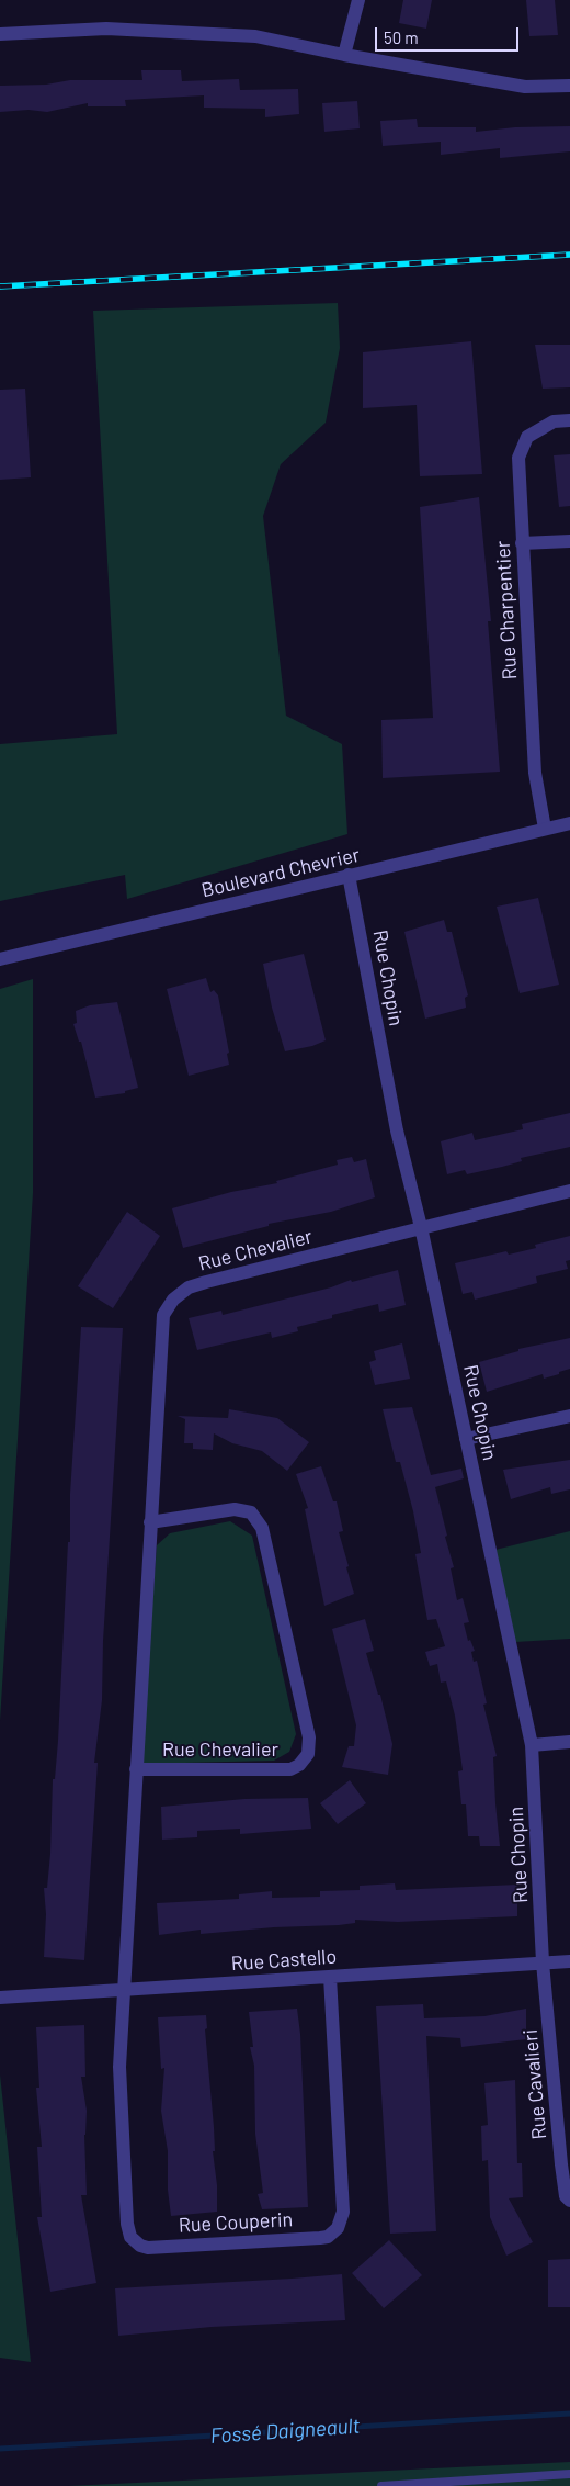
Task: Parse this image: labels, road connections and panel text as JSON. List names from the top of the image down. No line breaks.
{"streets":{"street":["Rue Charpentier","Boulevard Chevrier","Rue Chopin","Rue Chevalier","Rue Castello","Rue Cavalieri","Rue Couperin"]},"crossings":[["Rue Charpentier","Boulevard Chevrier"],["Boulevard Chevrier","Rue Chopin"],["Rue Chopin","Rue Chevalier"],["Rue Chopin","Rue Castello"],["Rue Chopin","Rue Cavalieri"],["Rue Chevalier","Rue Castello"],["Rue Chevalier","Rue Couperin"],["Rue Castello","Rue Cavalieri"],["Rue Castello","Rue Couperin"]],"water":["Fossé Daigneault"],"scale_bar":"50 m"}
